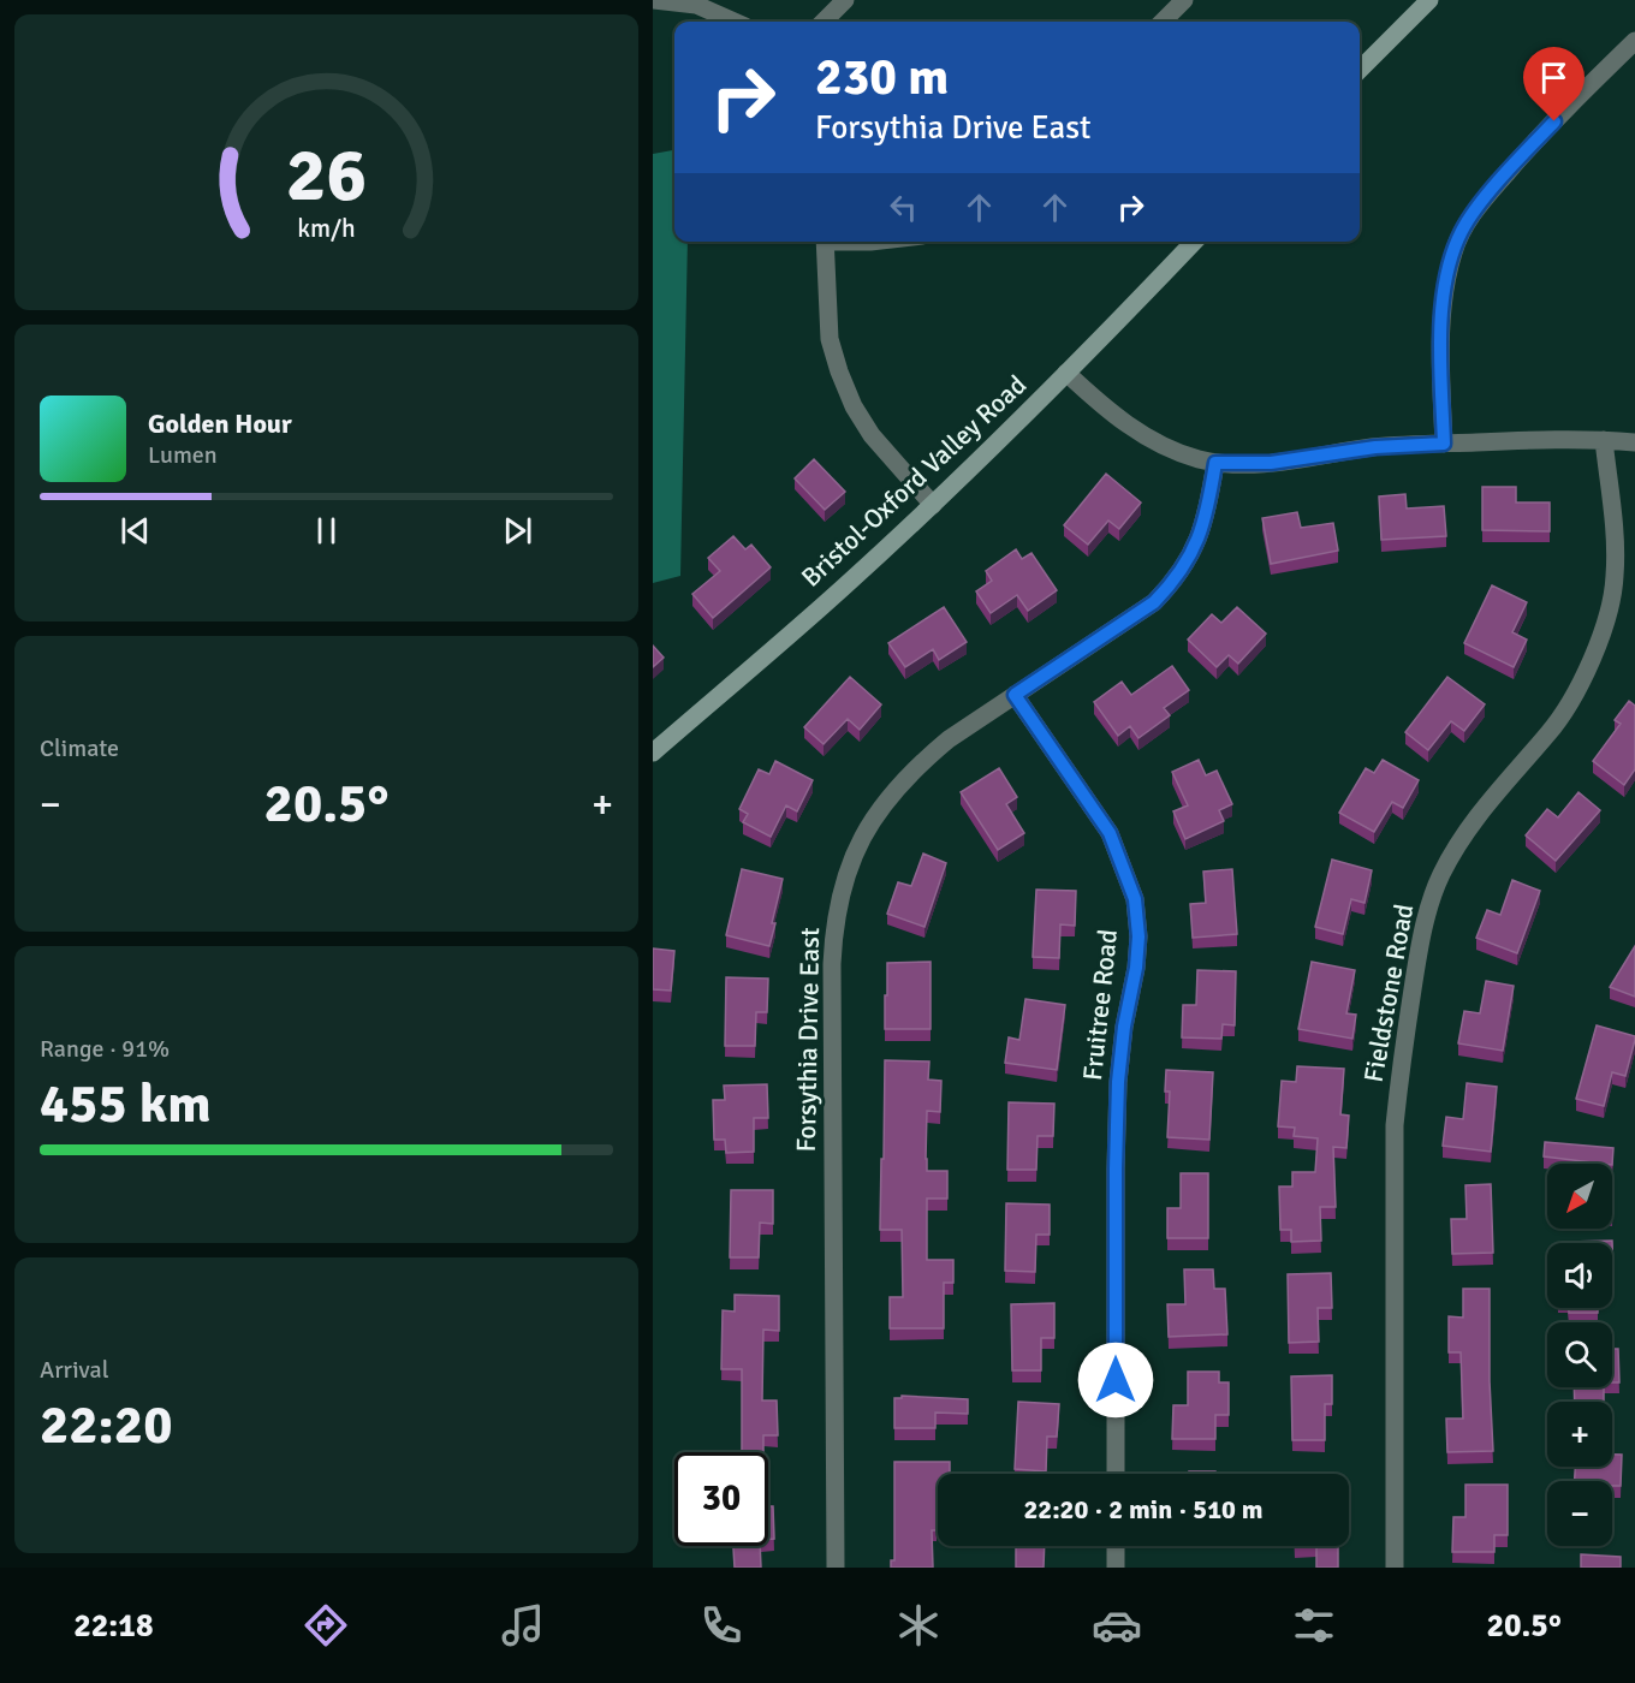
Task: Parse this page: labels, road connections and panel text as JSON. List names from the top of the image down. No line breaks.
{"streets":{"main road":["Bristol-Oxford Valley Road"],"street":["Fieldstone Road","Fruitree Road","Forsythia Drive East"]},"crossings":[["Fruitree Road","Forsythia Drive East"]],"north":"bottom left","page":{"turn":["230 m","Forsythia Drive East"],"song":["Golden Hour","Lumen"],"tile":["Climate",["Range · 91%","455 km"],["Arrival","22:20"]],"heat":["−","20.5°","+"],"map_buttons":["+","−"],"limit":"30","trip":"22:20 · 2 min · 510 m","tabs":["22:18","20.5°"],"gauge":["26","km/h"]}}
